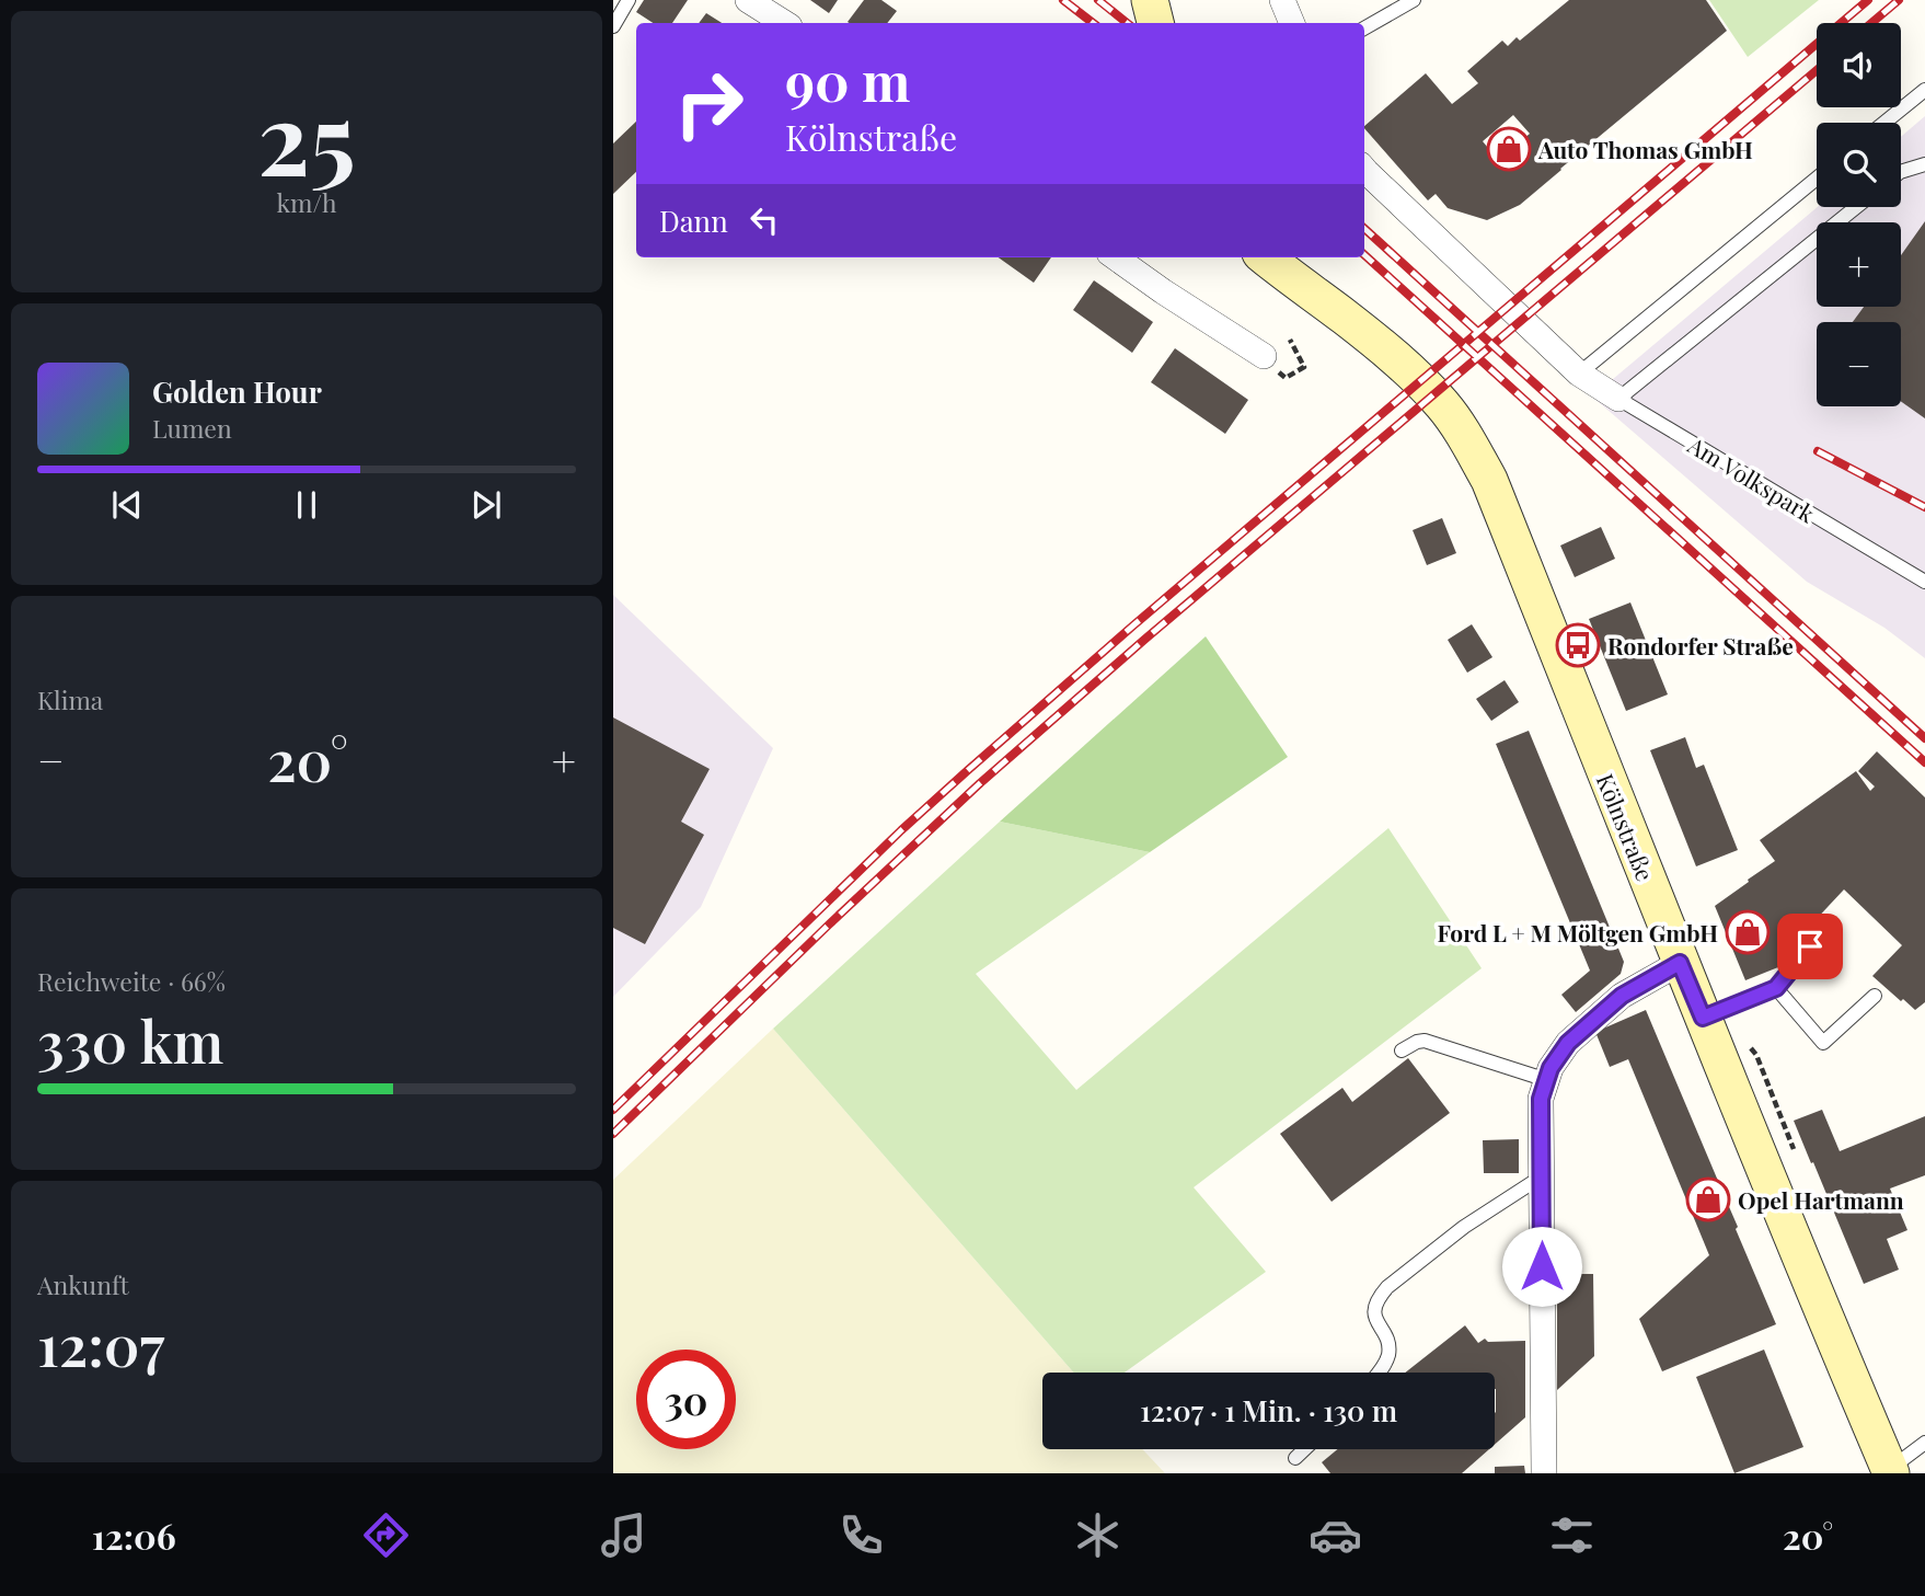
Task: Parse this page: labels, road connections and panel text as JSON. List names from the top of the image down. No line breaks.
{"streets":{"main road":["Kölnstraße"],"street":["Am Volkspark"]},"places":{"shop":["Auto Thomas GmbH","Ford L + M Möltgen GmbH","Opel Hartmann"],"bus stop":["Rondorfer Straße"]},"page":{"tile":[["25","km/h"],"Klima",["Reichweite · 66%","330 km"],["Ankunft","12:07"]],"map_buttons":["+","−"],"turn":["90 m","Kölnstraße"],"then":"Dann","song":["Golden Hour","Lumen"],"heat":["−","20°","+"],"limit":"30","trip":"12:07 · 1 Min. · 130 m","tabs":["12:06","20°"]}}
